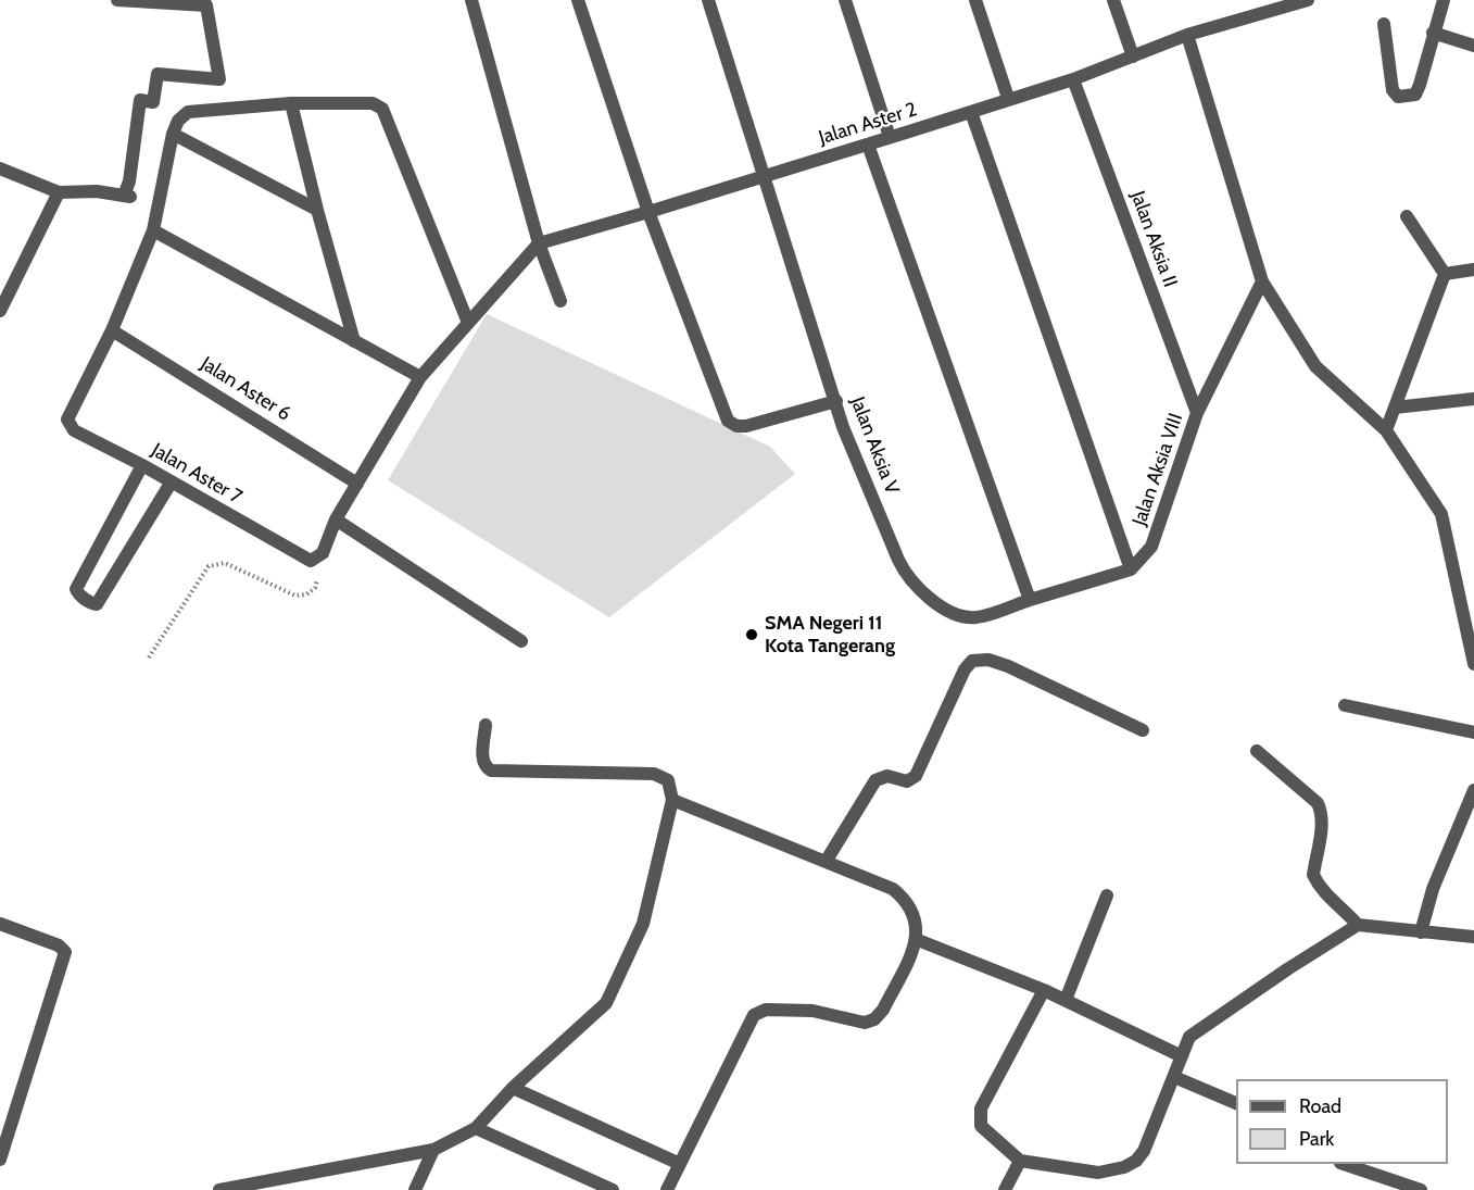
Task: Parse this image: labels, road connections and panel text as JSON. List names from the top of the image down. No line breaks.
{"streets":{"street":["Jalan Aster 2","Jalan Aksia II","Jalan Aster 6","Jalan Aksia V","Jalan Aksia VIII","Jalan Aster 7"]},"crossings":[["Jalan Aster 2","Jalan Aksia II"],["Jalan Aster 2","Jalan Aksia V"],["Jalan Aksia II","Jalan Aksia VIII"],["Jalan Aster 6","Jalan Aster 7"]],"places":["SMA Negeri 11 Kota Tangerang"],"legend":["Road","Park"]}
